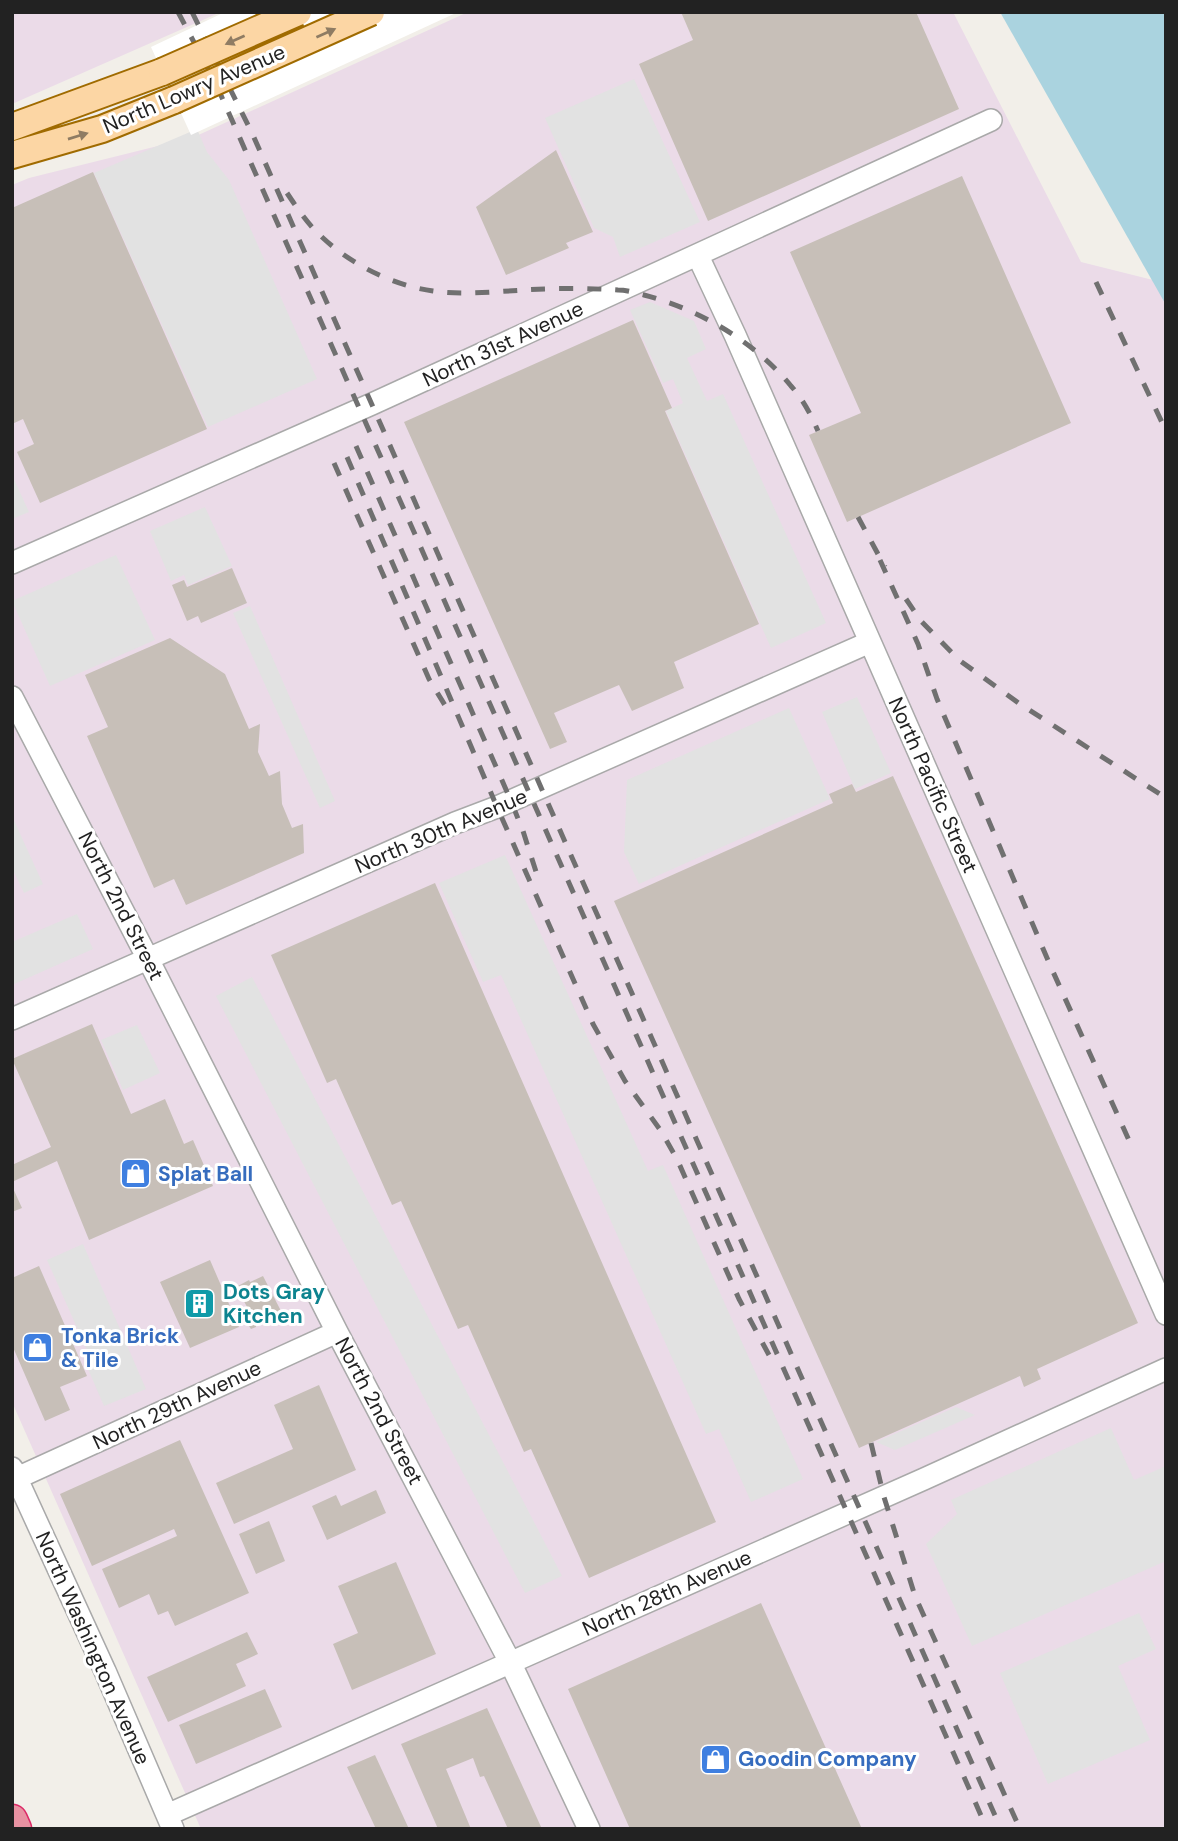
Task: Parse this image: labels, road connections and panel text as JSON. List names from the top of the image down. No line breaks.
{"streets":{"main road":["North Lowry Avenue"],"street":["North 31st Avenue","North Pacific Street","North 30th Avenue","North 2nd Street","North 29th Avenue","North 28th Avenue","North Washington Avenue"]},"crossings":[["North 31st Avenue","North Pacific Street"],["North Pacific Street","North 30th Avenue"],["North 30th Avenue","North 2nd Street"],["North 2nd Street","North 29th Avenue"],["North 2nd Street","North 28th Avenue"],["North 29th Avenue","North Washington Avenue"],["North 28th Avenue","North Washington Avenue"]],"places":{"shop":["Splat Ball","Tonka Brick & Tile","Goodin Company"],"building":["Dots Gray Kitchen"]}}
